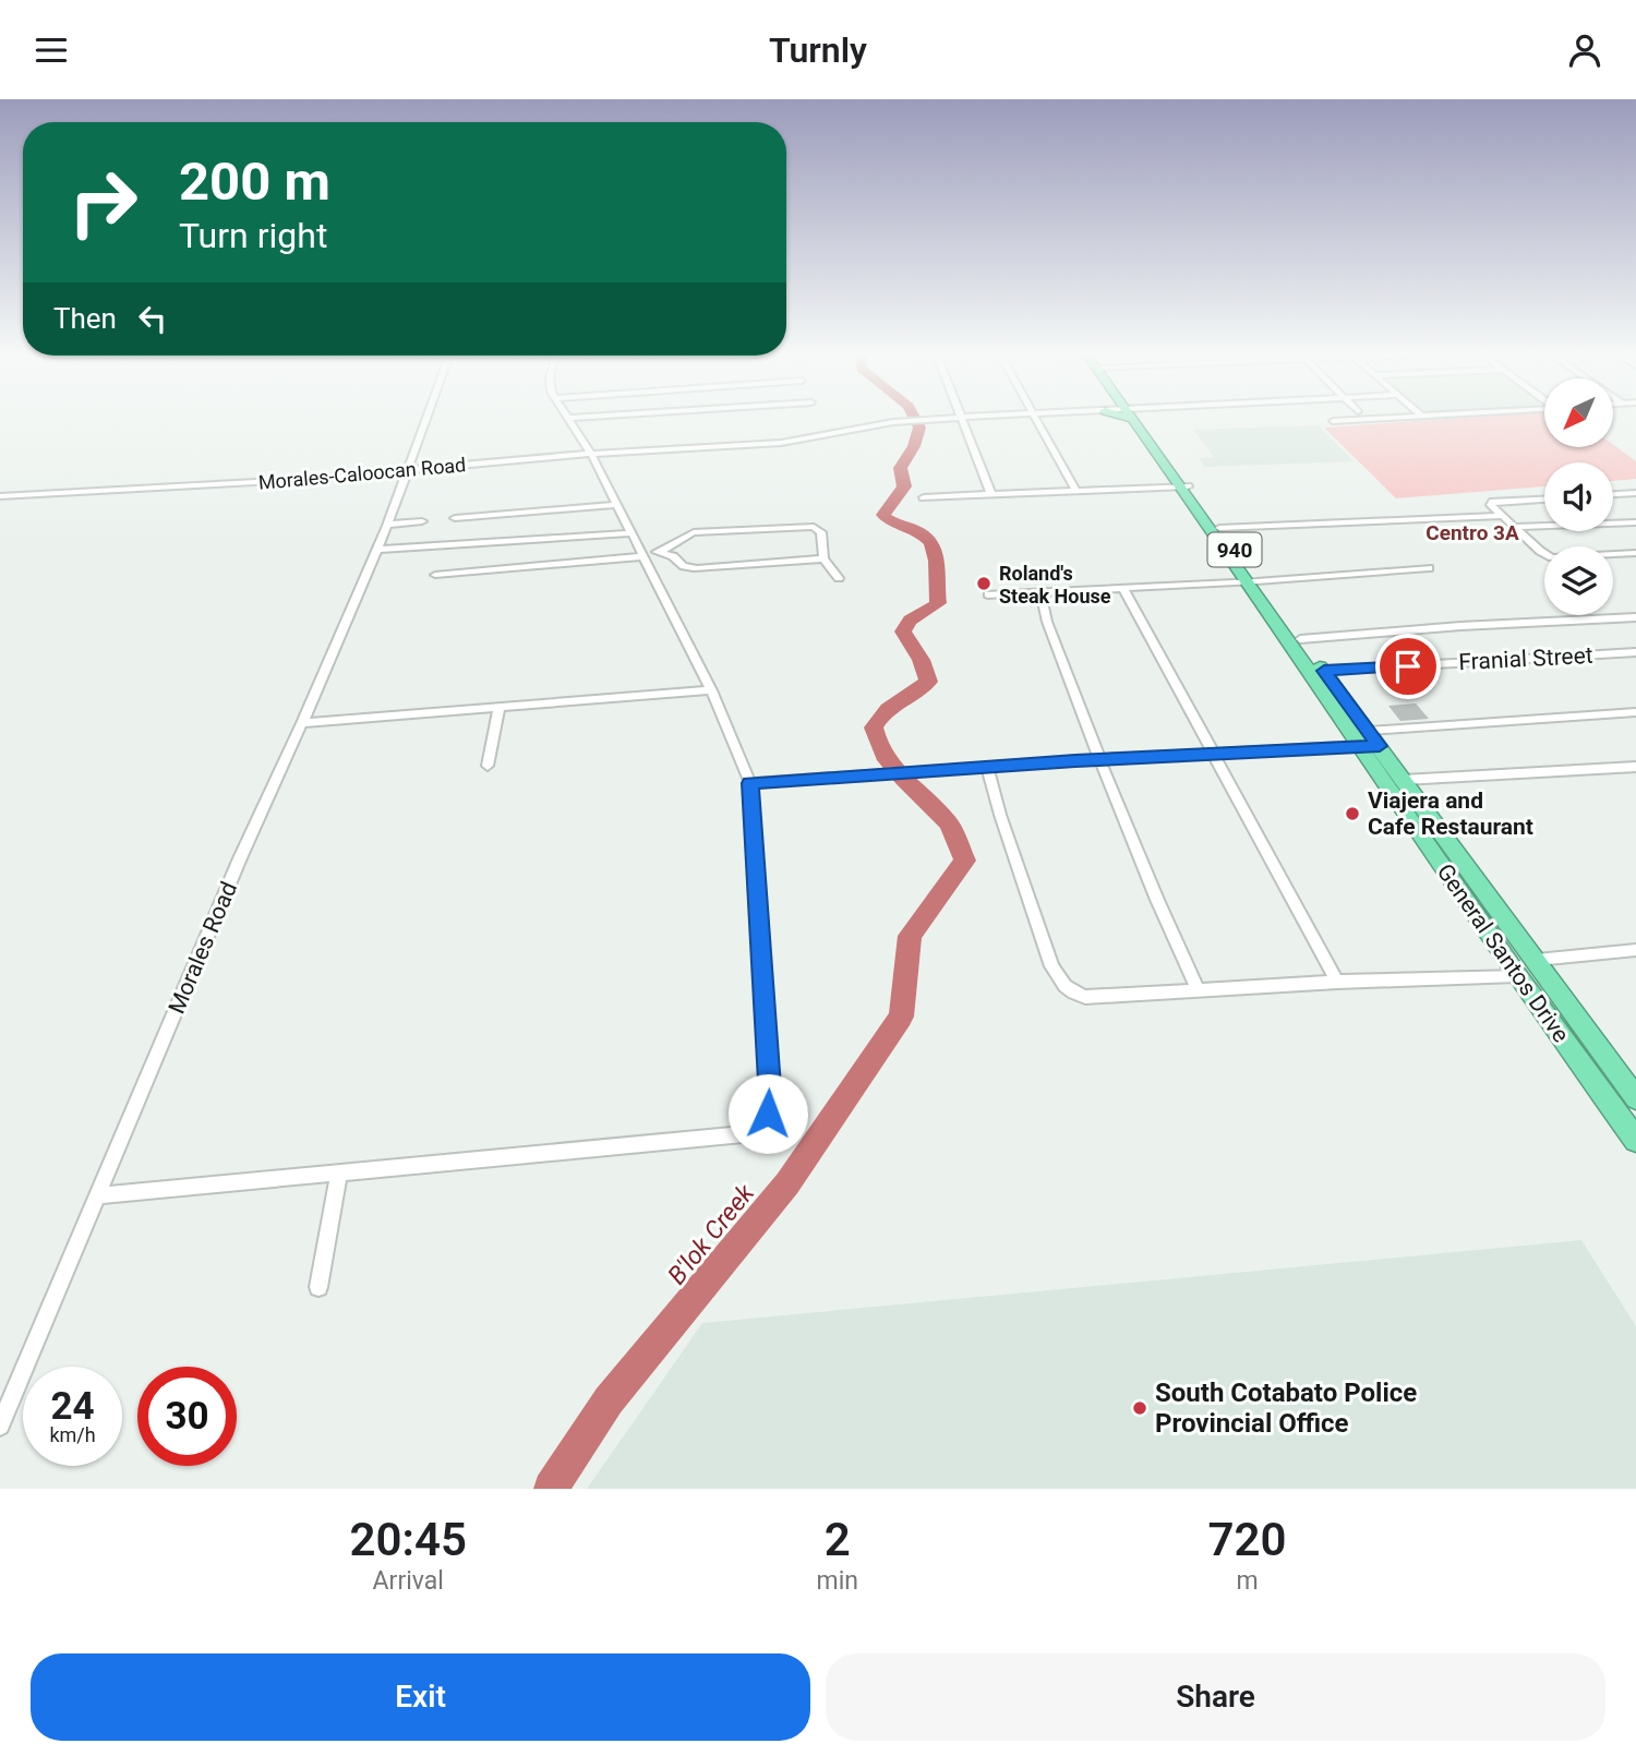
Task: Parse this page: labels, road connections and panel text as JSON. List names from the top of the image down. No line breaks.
{"streets":{"highway":["940","General Santos Drive"],"street":["Morales-Caloocan Road","Franial Street","Morales Road"]},"crossings":[["Morales-Caloocan Road","Morales Road"],["Franial Street","General Santos Drive"]],"districts":["Centro 3A"],"water":["B'lok Creek"],"places":["Roland's Steak House","Viajera and Cafe Restaurant","South Cotabato Police Provincial Office"],"north":"bottom left","page":{"header":"Turnly","turn":["200 m","Turn right"],"then":"Then","speed":"24 km/h","limit":"30","eta":["20:45","Arrival","2","min","720","m"],"buttons":["Exit","Share"]}}
